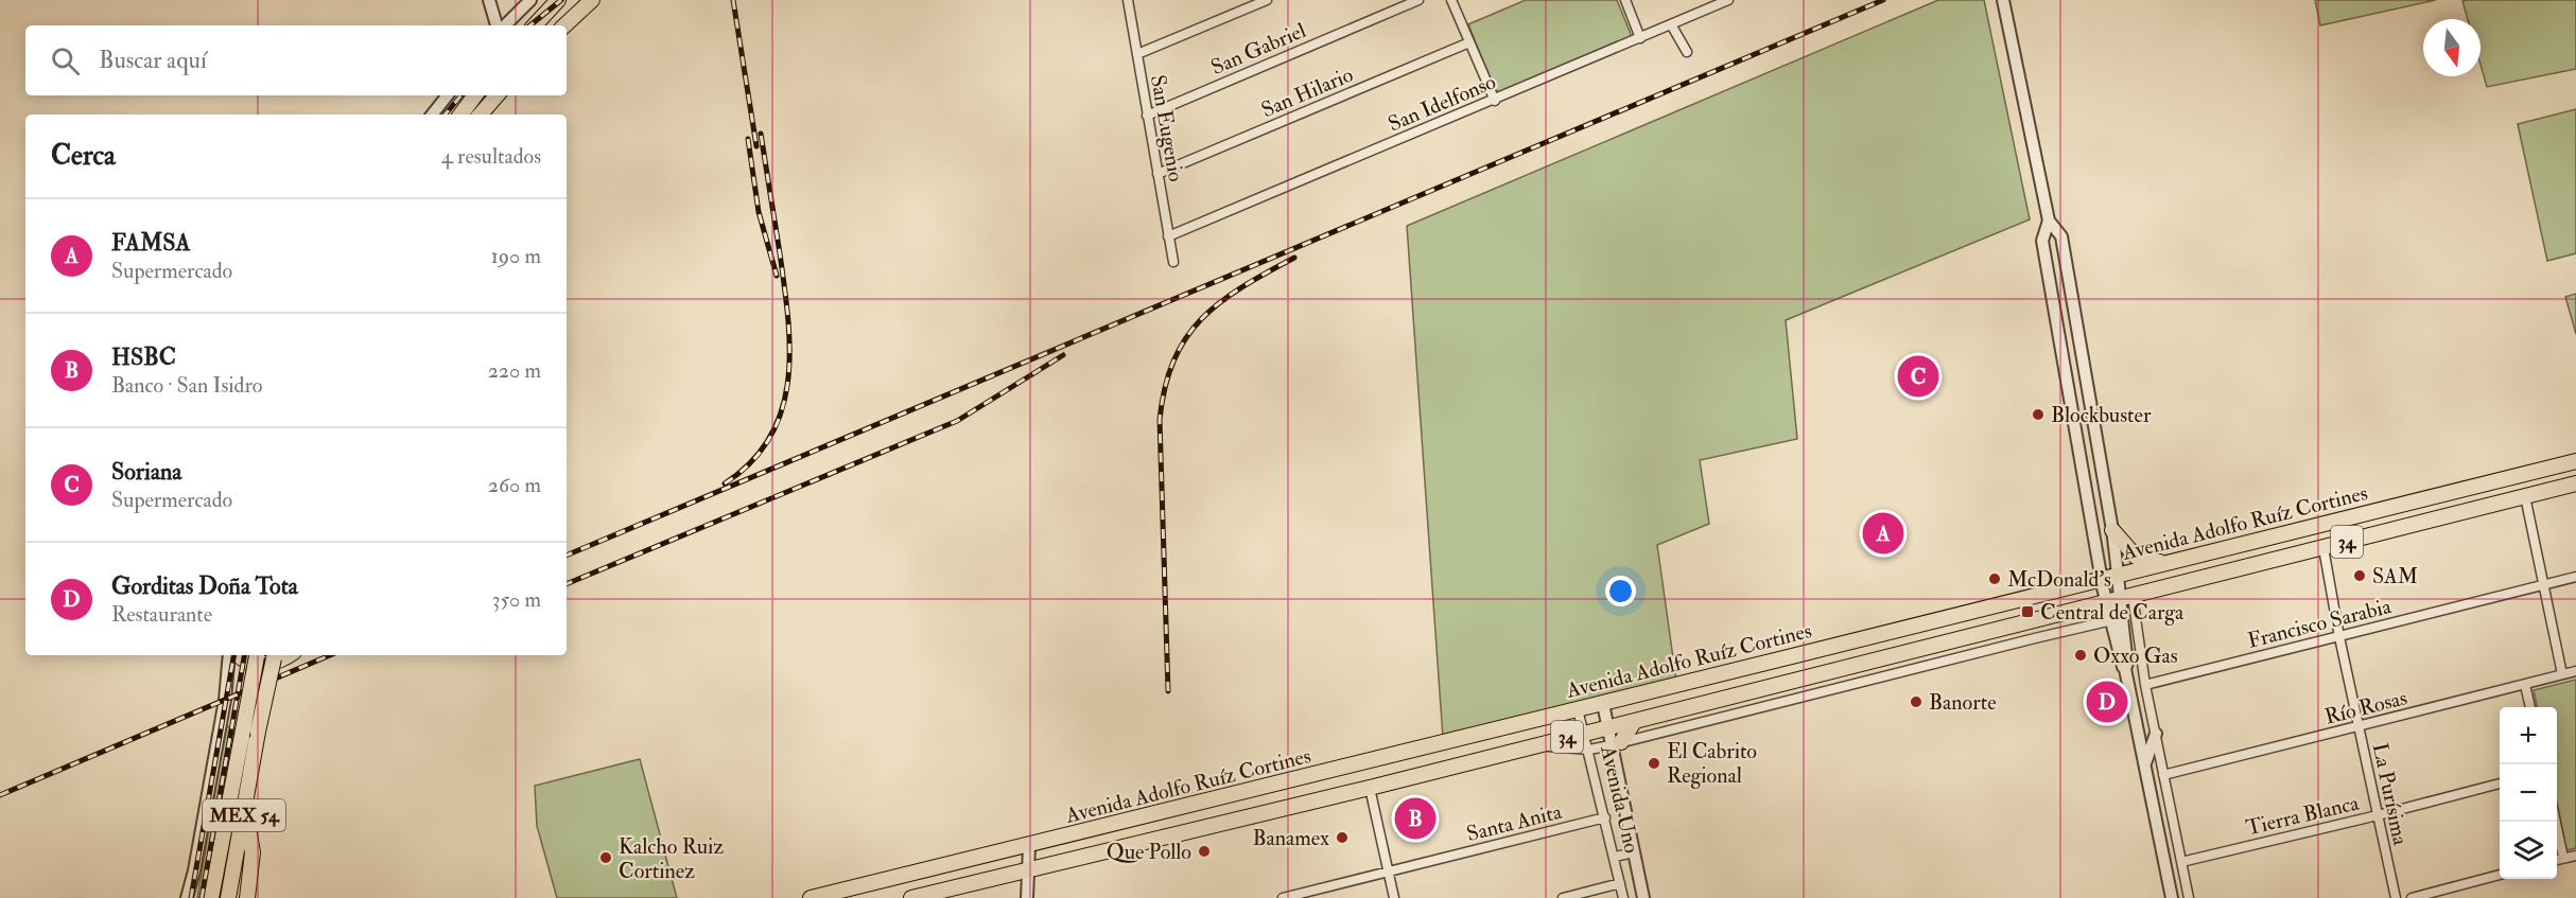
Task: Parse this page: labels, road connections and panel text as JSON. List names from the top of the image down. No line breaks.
{"streets":{"main road":["Avenida Adolfo Ruíz Cortines","34","MEX 54"],"street":["San Gabriel","San Hilario","San Idelfonso","San Eugenio","Francisco Sarabia","Río Rosas","La Purísima","Avenida Uno","Tierra Blanca","Santa Anita"]},"crossings":[["San Gabriel","San Eugenio"],["San Hilario","San Eugenio"],["San Idelfonso","San Eugenio"],["Avenida Adolfo Ruíz Cortines","La Purísima"],["Avenida Adolfo Ruíz Cortines","Avenida Uno"],["Francisco Sarabia","La Purísima"],["Río Rosas","La Purísima"],["La Purísima","Tierra Blanca"],["Avenida Uno","Santa Anita"]],"places":{"other":["Blockbuster","SAM","McDonald's","Oxxo Gas","Banorte","El Cabrito Regional","Banamex","Que Pollo","Kalcho Ruiz Cortinez"],"transit":["Central de Carga"]},"north":"bottom","page":{"search":"Buscar aquí","heading":["Cerca","4 resultados"],"list":[{"mark":"A","name":"FAMSA","note":"Supermercado","value":"190 m"},{"mark":"B","name":"HSBC","note":"Banco · San Isidro","value":"220 m"},{"mark":"C","name":"Soriana","note":"Supermercado","value":"260 m"},{"mark":"D","name":"Gorditas Doña Tota","note":"Restaurante","value":"350 m"}],"pins":["C","A","D","B"],"map_buttons":["+","−"]}}
